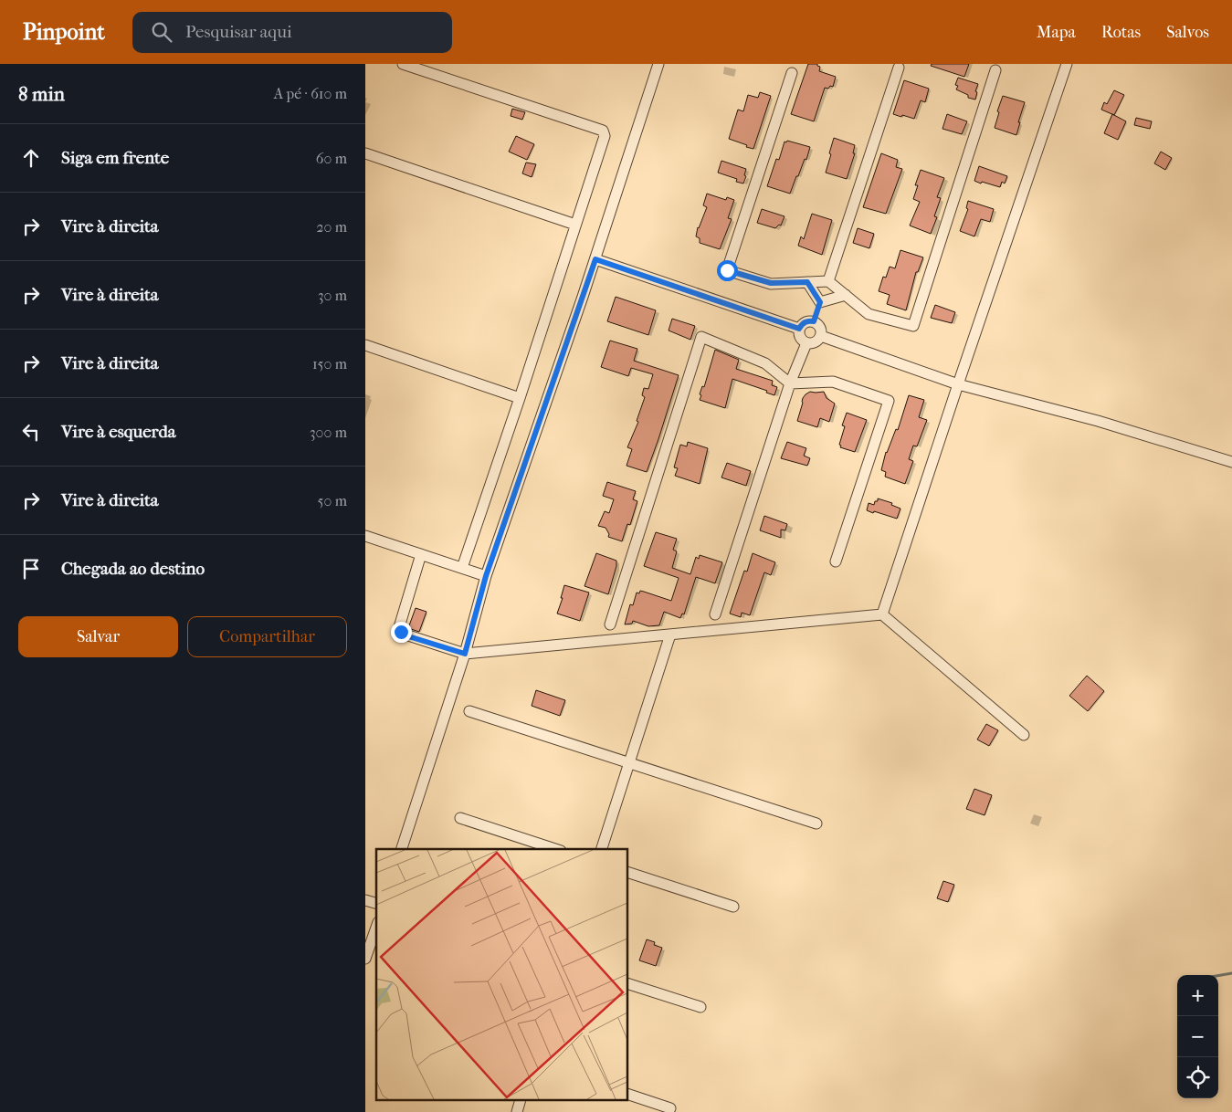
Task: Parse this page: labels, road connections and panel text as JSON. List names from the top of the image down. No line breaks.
{"page":{"header":"Pinpoint","search":"Pesquisar aqui","nav":["Mapa","Rotas","Salvos"],"heading":["8 min","A pé · 610 m"],"list":[["Siga em frente","60 m"],["Vire à direita","20 m"],["Vire à direita","30 m"],["Vire à direita","150 m"],["Vire à esquerda","300 m"],["Vire à direita","50 m"],"Chegada ao destino"],"buttons":["Salvar","Compartilhar"],"map_buttons":["+","−"]}}
